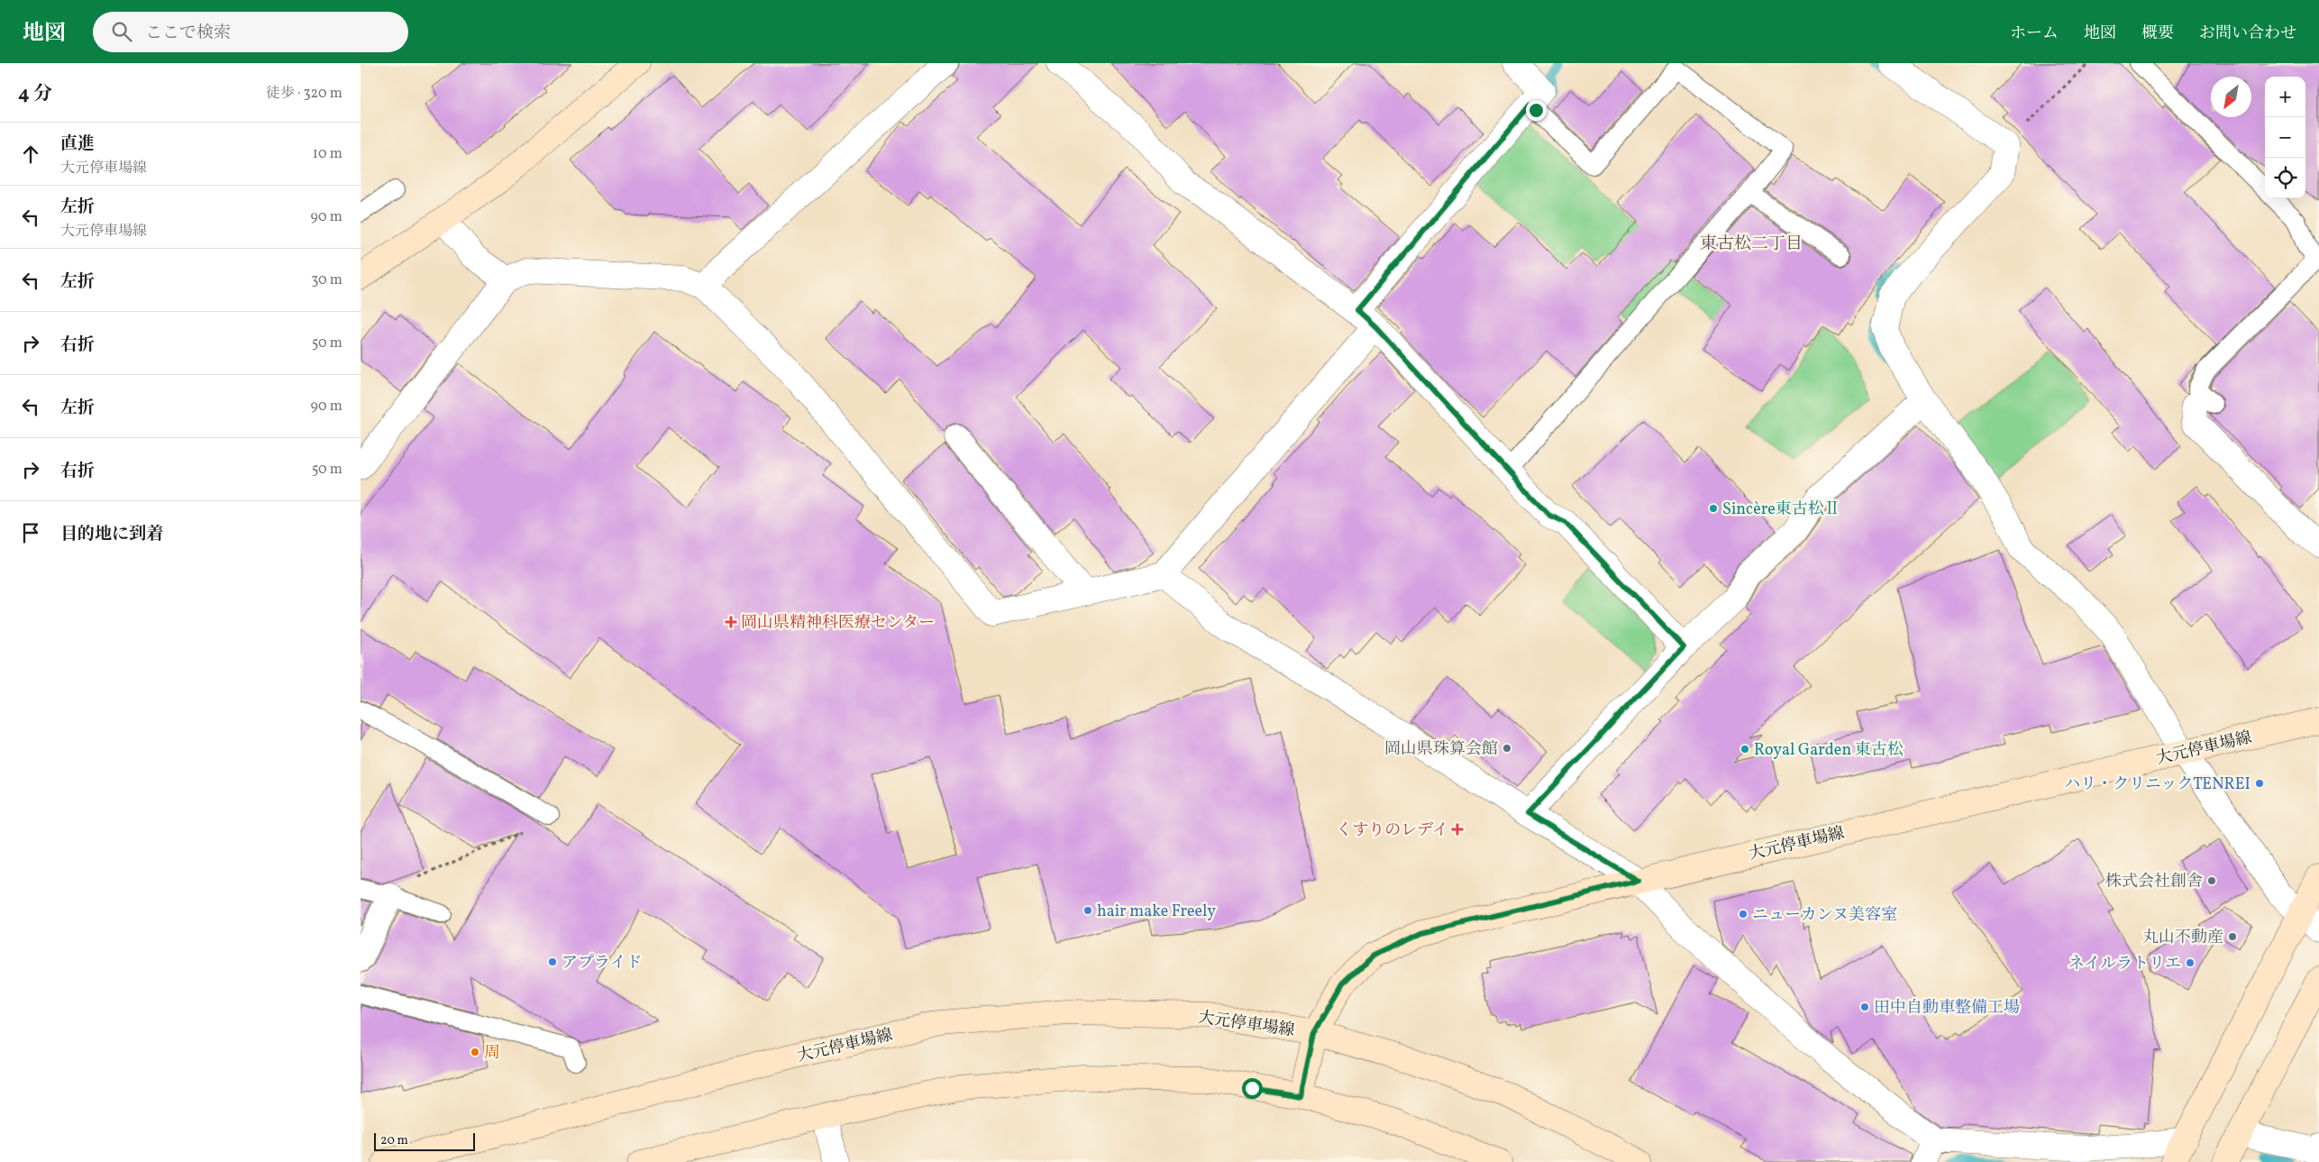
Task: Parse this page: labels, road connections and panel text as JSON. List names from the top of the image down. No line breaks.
{"streets":{"main road":["大元停車場線"]},"districts":["東古松二丁目"],"places":{"other":["Sincère東古松Ⅱ","岡山県珠算会館","Royal Garden 東古松","ハリ・クリニックTENREI","株式会社創舎","hair make Freely","ニューカンヌ美容室","丸山不動産","アプライド","ネイルラトリエ","田中自動車整備工場","周"],"health":["岡山県精神科医療センター","くすりのレデイ"]},"scale_bar":"20 m","north":"bottom left","page":{"header":"地図","search":"ここで検索","nav":["ホーム","地図","概要","お問い合わせ"],"heading":["4 分","徒歩 · 320 m"],"map_buttons":["+","−"],"list":[["直進","大元停車場線","10 m"],["左折","大元停車場線","90 m"],["左折","30 m"],["右折","50 m"],["左折","90 m"],["右折","50 m"],"目的地に到着"],"scale":"20 m"}}
